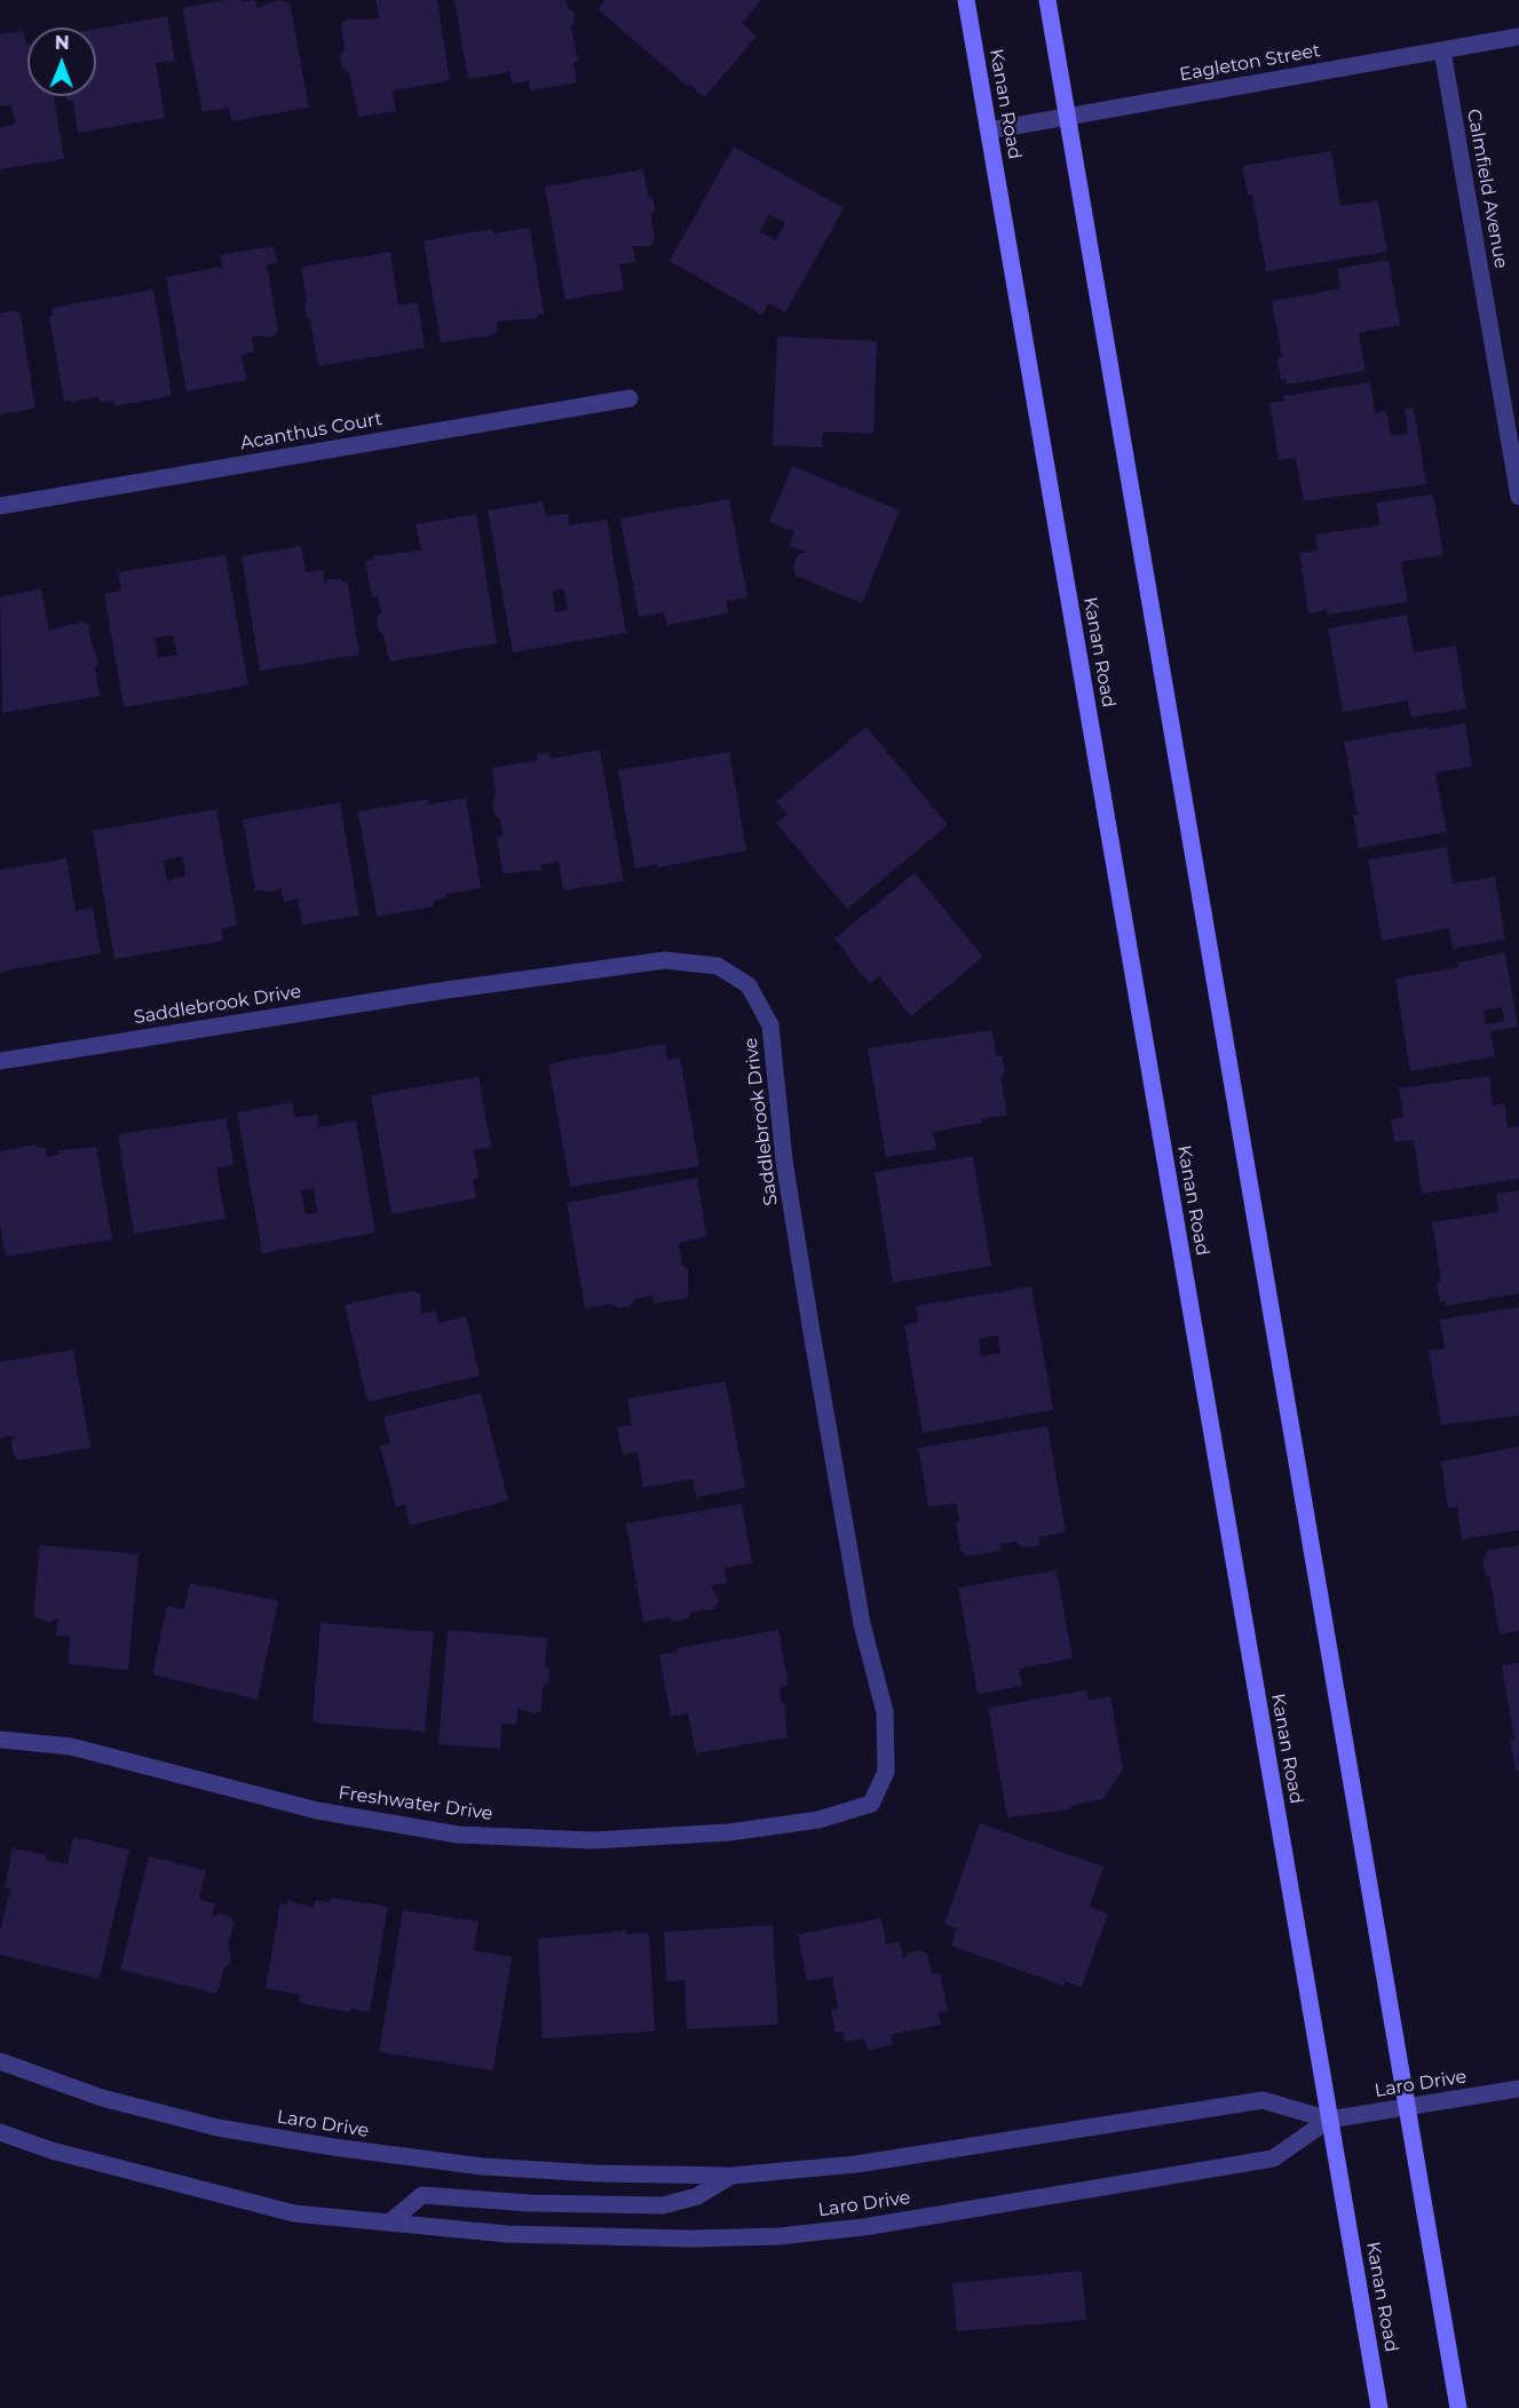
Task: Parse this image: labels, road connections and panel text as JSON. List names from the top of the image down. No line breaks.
{"streets":{"main road":["Kanan Road"],"street":["Eagleton Street","Calmfield Avenue","Acanthus Court","Saddlebrook Drive","Freshwater Drive","Laro Drive"]},"crossings":[["Eagleton Street","Kanan Road"],["Eagleton Street","Calmfield Avenue"],["Kanan Road","Laro Drive"],["Saddlebrook Drive","Freshwater Drive"]],"north":"top"}
